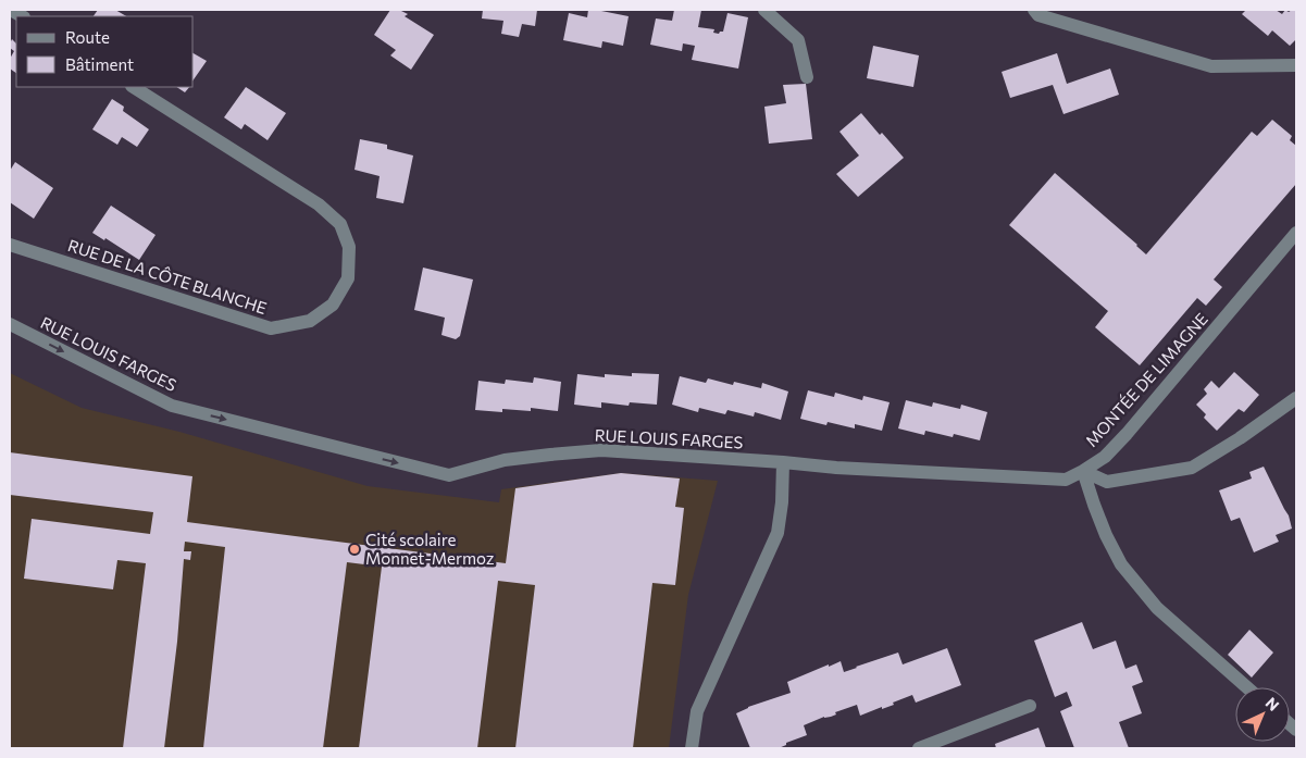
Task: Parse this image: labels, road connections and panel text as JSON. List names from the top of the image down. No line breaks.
{"streets":{"street":["RUE DE LA CÔTE BLANCHE","RUE LOUIS FARGES","MONTÉE DE LIMAGNE"]},"crossings":[["RUE LOUIS FARGES","MONTÉE DE LIMAGNE"]],"one_way":["RUE LOUIS FARGES"],"places":["Cité scolaire Monnet-Mermoz"],"legend":["Route","Bâtiment"],"north":"top right"}
